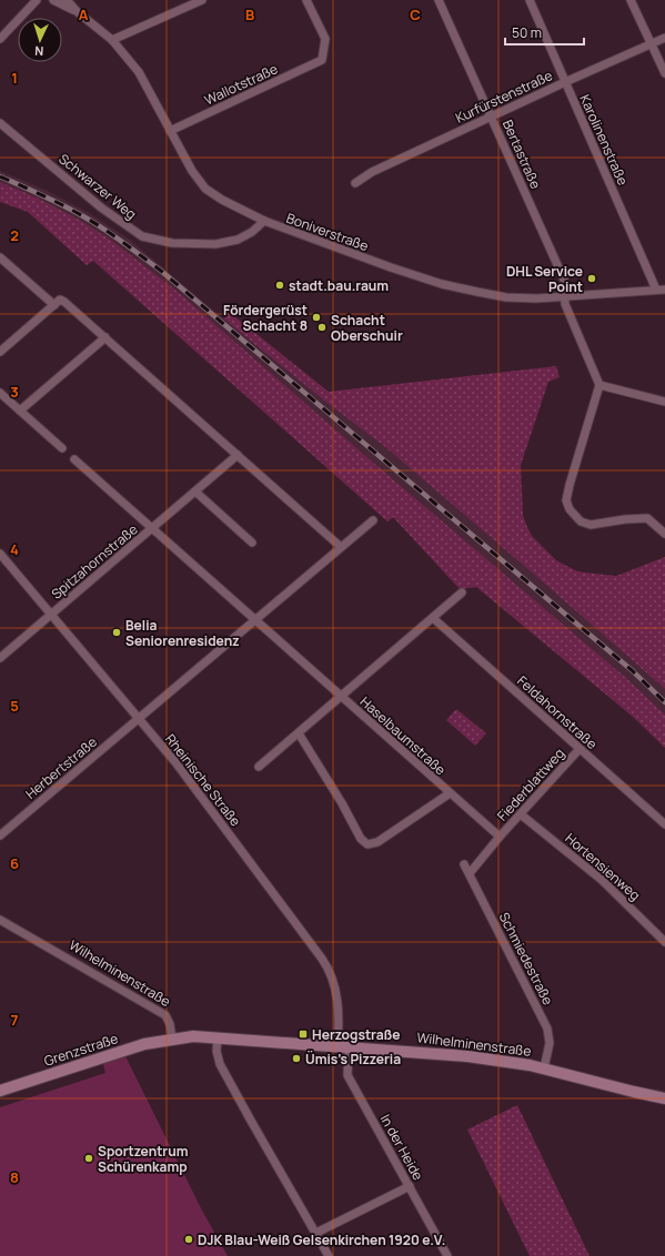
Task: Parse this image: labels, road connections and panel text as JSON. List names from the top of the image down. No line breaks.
{"streets":{"street":["Wallotstraße","Kurfürstenstraße","Karolinenstraße","Bertastraße","Schwarzer Weg","Boniverstraße","Spitzahornstraße","Feldahornstraße","Haselbaumstraße","Herbertstraße","Rheinische Straße","Fiederblattweg","Hortensienweg","Schmiedestraße","Wilhelminenstraße","Grenzstraße","In der Heide"]},"crossings":[["Wallotstraße","Boniverstraße"],["Kurfürstenstraße","Karolinenstraße"],["Kurfürstenstraße","Bertastraße"],["Karolinenstraße","Boniverstraße"],["Bertastraße","Boniverstraße"],["Schwarzer Weg","Boniverstraße"],["Spitzahornstraße","Haselbaumstraße"],["Spitzahornstraße","Herbertstraße"],["Spitzahornstraße","Rheinische Straße"],["Feldahornstraße","Fiederblattweg"],["Haselbaumstraße","Herbertstraße"],["Haselbaumstraße","Fiederblattweg"],["Herbertstraße","Rheinische Straße"],["Rheinische Straße","Wilhelminenstraße"],["Rheinische Straße","In der Heide"],["Fiederblattweg","Hortensienweg"],["Schmiedestraße","Wilhelminenstraße"],["Wilhelminenstraße","Grenzstraße"],["Wilhelminenstraße","In der Heide"]],"places":{"other":["DHL Service Point","stadt.bau.raum","Fördergerüst Schacht 8","Schacht Oberschuir","Belia Seniorenresidenz","Ümis's Pizzeria","Sportzentrum Schürenkamp","DJK Blau-Weiß Gelsenkirchen 1920 e.V."],"transit":["Herzogstraße"]},"scale_bar":"50 m","north":"bottom","grid":{"columns":["A","B","C"],"rows":["1","2","3","4","5","6","7","8"]}}
